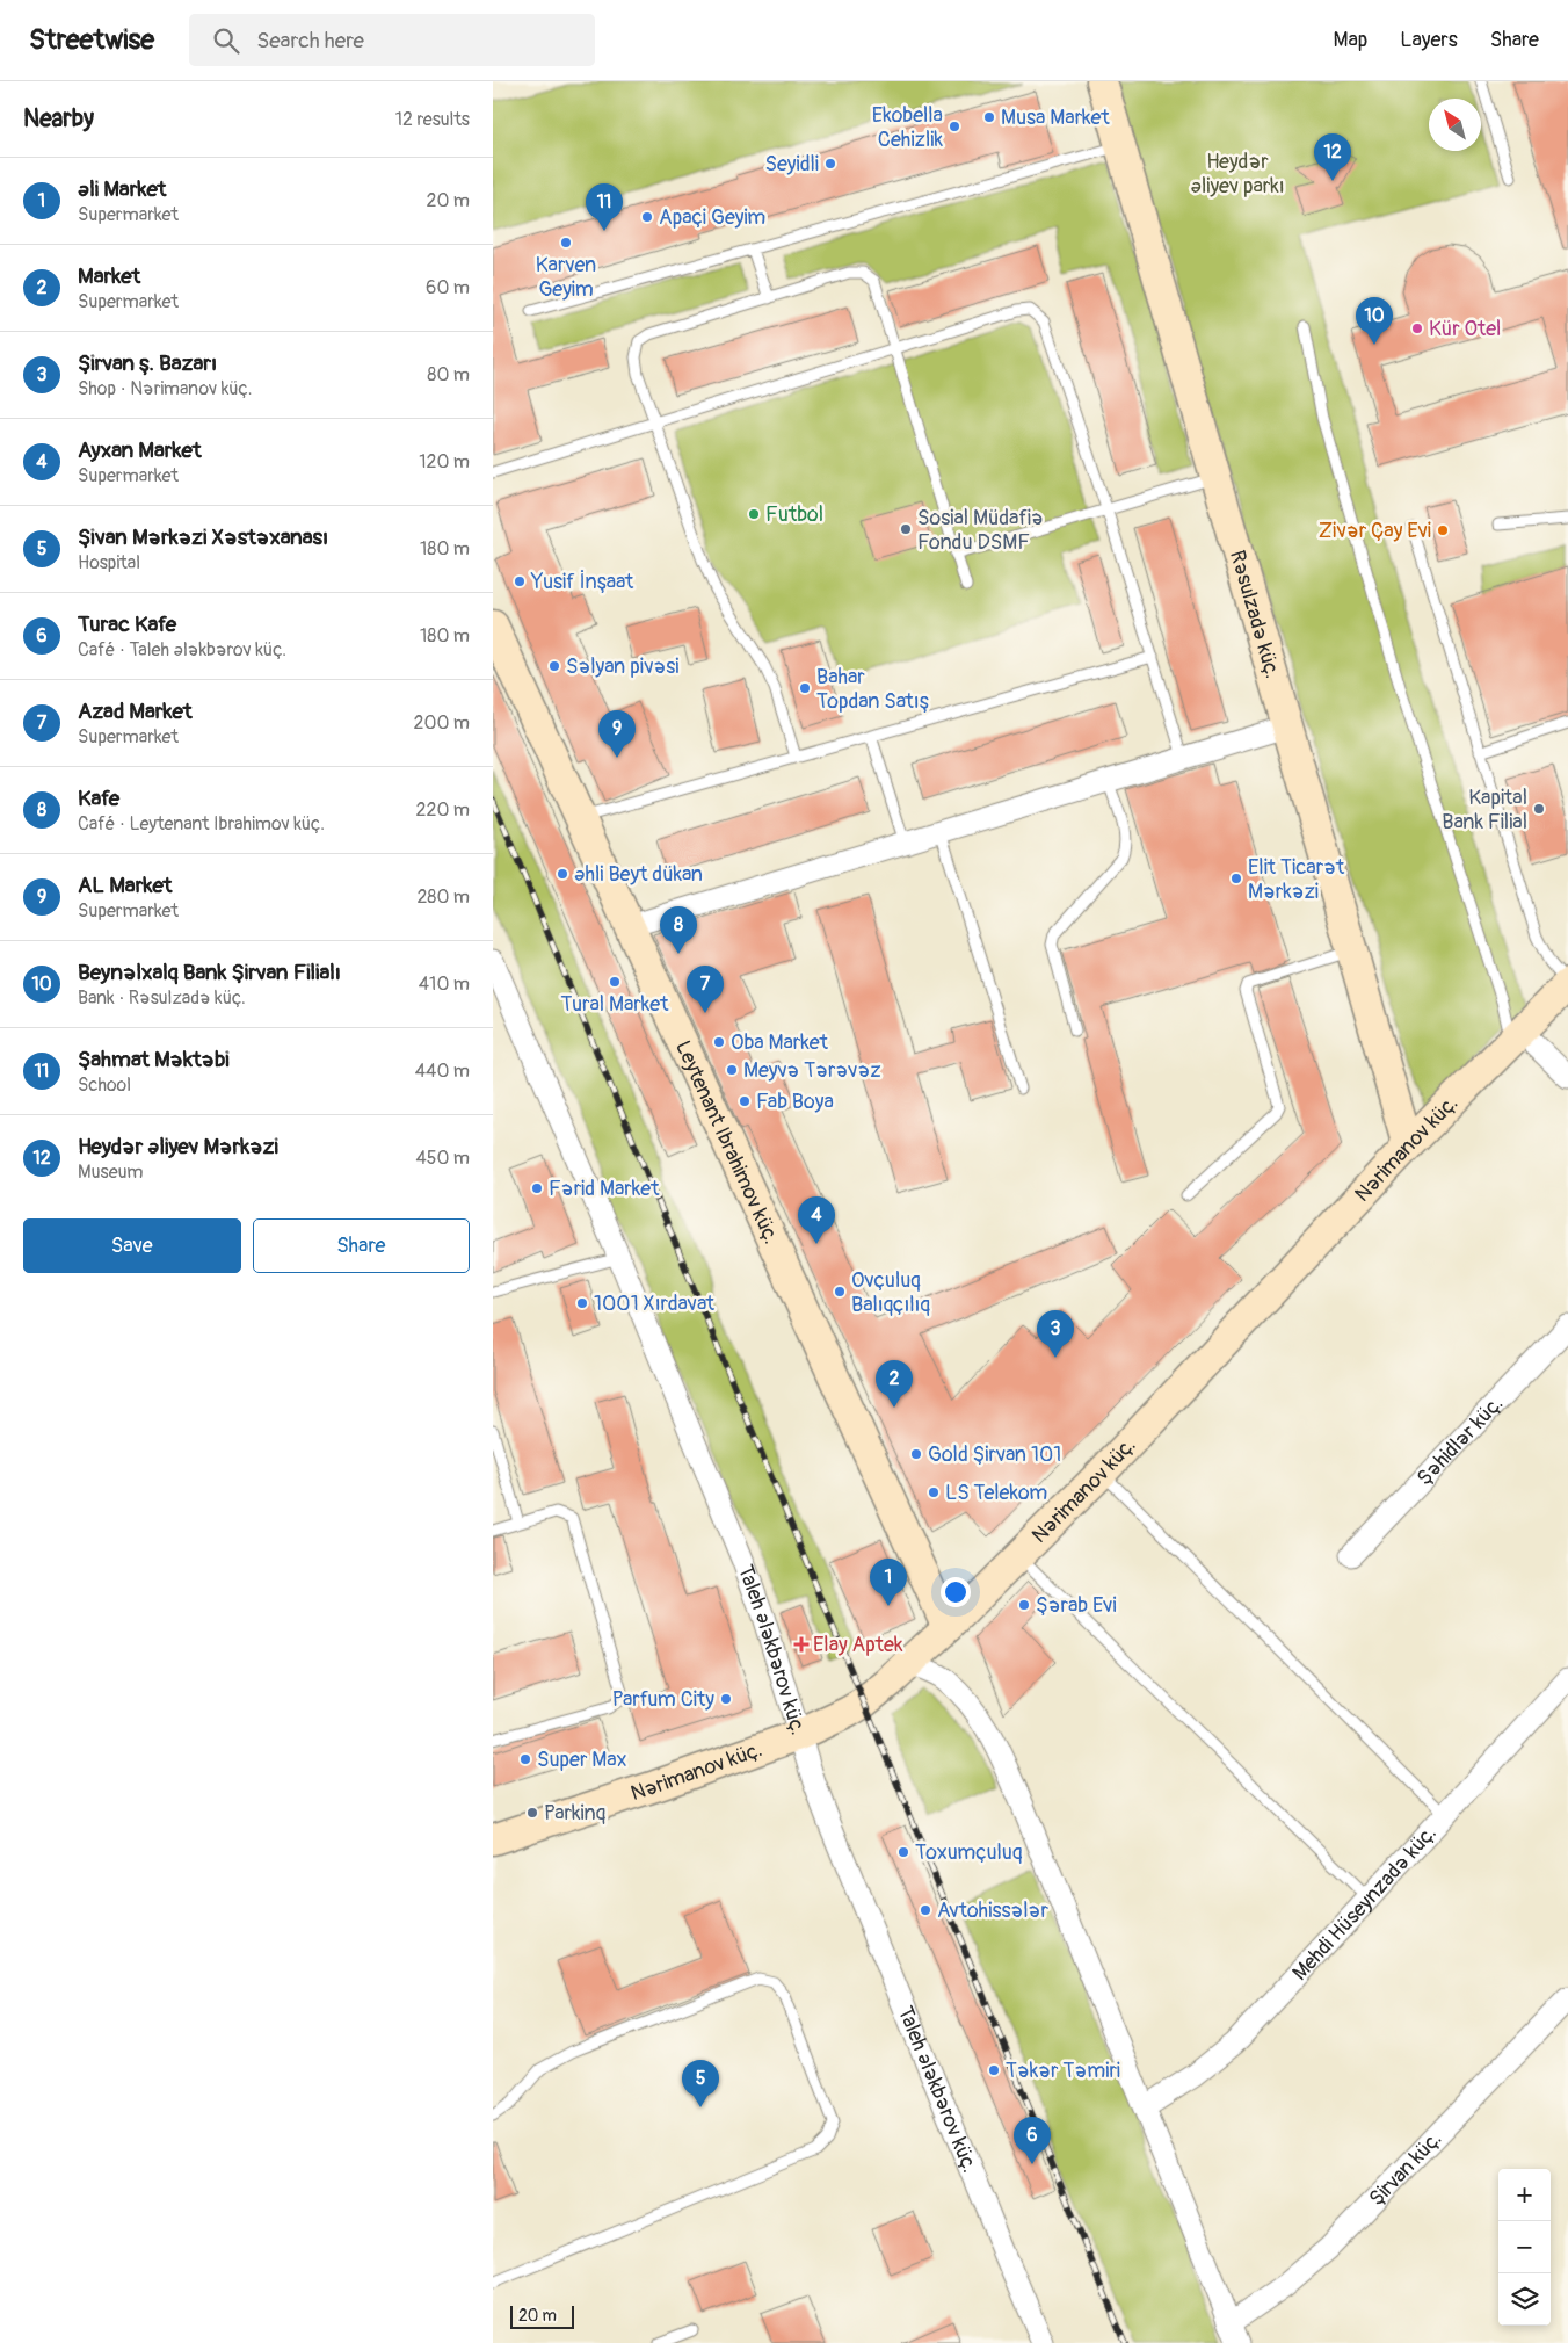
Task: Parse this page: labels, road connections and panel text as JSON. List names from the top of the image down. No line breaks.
{"streets":{"main road":["Rəsulzadə küç.","Leytenant Ibrahimov küç.","Nərimanov küç."],"street":["Şəhidlər küç.","Taleh Ələkbərov küç.","Mehdi Hüseynzadə küç.","Şirvan küç."]},"crossings":[["Rəsulzadə küç.","Nərimanov küç."],["Leytenant Ibrahimov küç.","Nərimanov küç."],["Nərimanov küç.","Taleh Ələkbərov küç."]],"parks":["Heydər Əliyev parkı"],"places":{"other":["Musa Market","Ekobella Cehizlik","Seyidli","Apaçi Geyim","Karven Geyim","Kür Otel","Futbol","Sosial Müdafiə Fondu DSMF","Zivər Çay Evi","Yusif İnşaat","Səlyan pivəsi","Bahar Topdan Satış","Kapital Bank Filial","Əhli Beyt dükan","Elit Ticarət Mərkəzi","Tural Market","Oba Market","Meyvə Tərəvəz","Fab Boya","Fərid Market","Ovçuluq Balıqçılıq","1001 Xırdavat","Gold Şirvan 101","LS Telekom","Şərab Evi","Parfum City","Super Max","Parkinq","Toxumçuluq","Avtohissələr","Təkər Təmiri"],"health":["Elay Aptek"]},"scale_bar":"20 m","north":"top left","page":{"header":"Streetwise","search":"Search here","nav":["Map","Layers","Share"],"heading":["Nearby","12 results"],"pins":["12","11","10","9","8","7","4","3","2","1","5","6"],"list":[{"mark":"1","name":"Əli Market","note":"Supermarket","value":"20 m"},{"mark":"2","name":"Market","note":"Supermarket","value":"60 m"},{"mark":"3","name":"Şirvan ş. Bazarı","note":"Shop · Nərimanov küç.","value":"80 m"},{"mark":"4","name":"Ayxan Market","note":"Supermarket","value":"120 m"},{"mark":"5","name":"Şivan Mərkəzi Xəstəxanası","note":"Hospital","value":"180 m"},{"mark":"6","name":"Turac Kafe","note":"Café · Taleh Ələkbərov küç.","value":"180 m"},{"mark":"7","name":"Azad Market","note":"Supermarket","value":"200 m"},{"mark":"8","name":"Kafe","note":"Café · Leytenant Ibrahimov küç.","value":"220 m"},{"mark":"9","name":"AL Market","note":"Supermarket","value":"280 m"},{"mark":"10","name":"Beynəlxalq Bank Şirvan Filialı","note":"Bank · Rəsulzadə küç.","value":"410 m"},{"mark":"11","name":"Şahmat Məktəbi","note":"School","value":"440 m"},{"mark":"12","name":"Heydər Əliyev Mərkəzi","note":"Museum","value":"450 m"}],"buttons":["Save","Share"],"map_buttons":["+","−"],"scale":"20 m"}}
